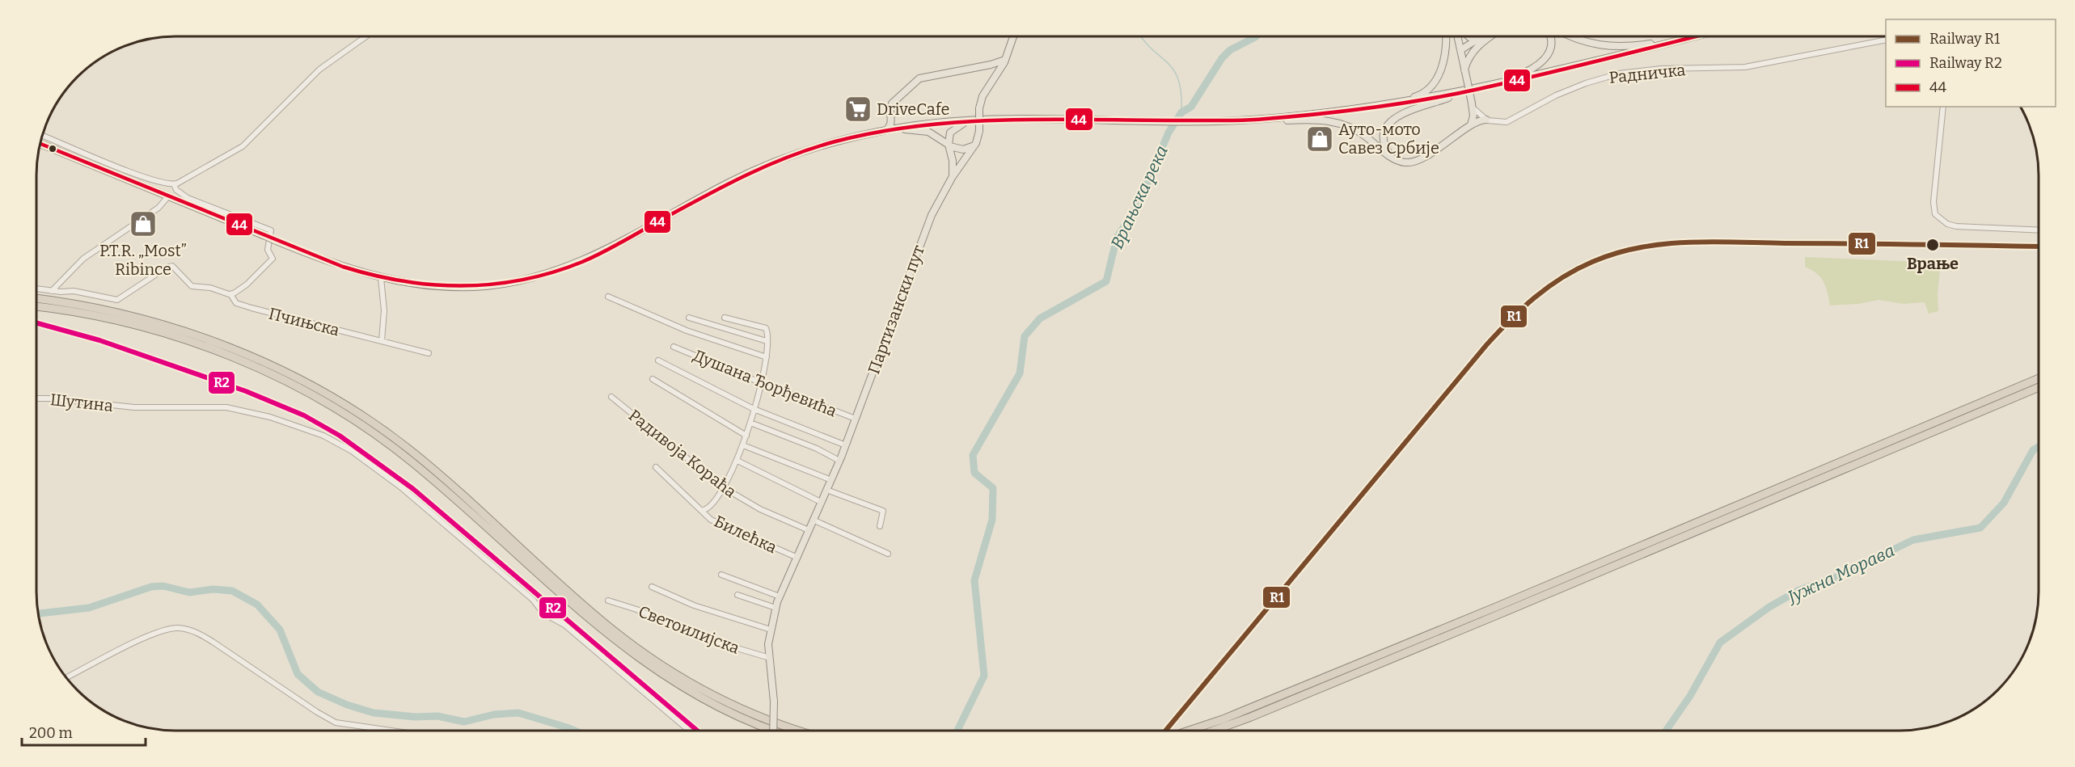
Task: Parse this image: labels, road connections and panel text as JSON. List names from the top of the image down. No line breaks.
{"streets":{"main road":["Партизански пут"],"street":["Радничка","Пчињска","Душана Ђорђевића","Шутина","Радивоја Кораћа","Билећка","Светоилијска"]},"crossings":[["Партизански пут","Душана Ђорђевића"],["Партизански пут","Радивоја Кораћа"],["Партизански пут","Билећка"],["Партизански пут","Светоилијска"]],"water":["Врањска река","Јужна Морава"],"places":{"supermarket":["DriveCafe"],"shop":["Ауто-мото Савез Србије","P.T.R. „Most” Ribince"],"other":["Врање"]},"lines":["transit line 44","rail line R1","rail line R2"],"legend":["Railway R1","Railway R2","44"],"scale_bar":"200 m"}
